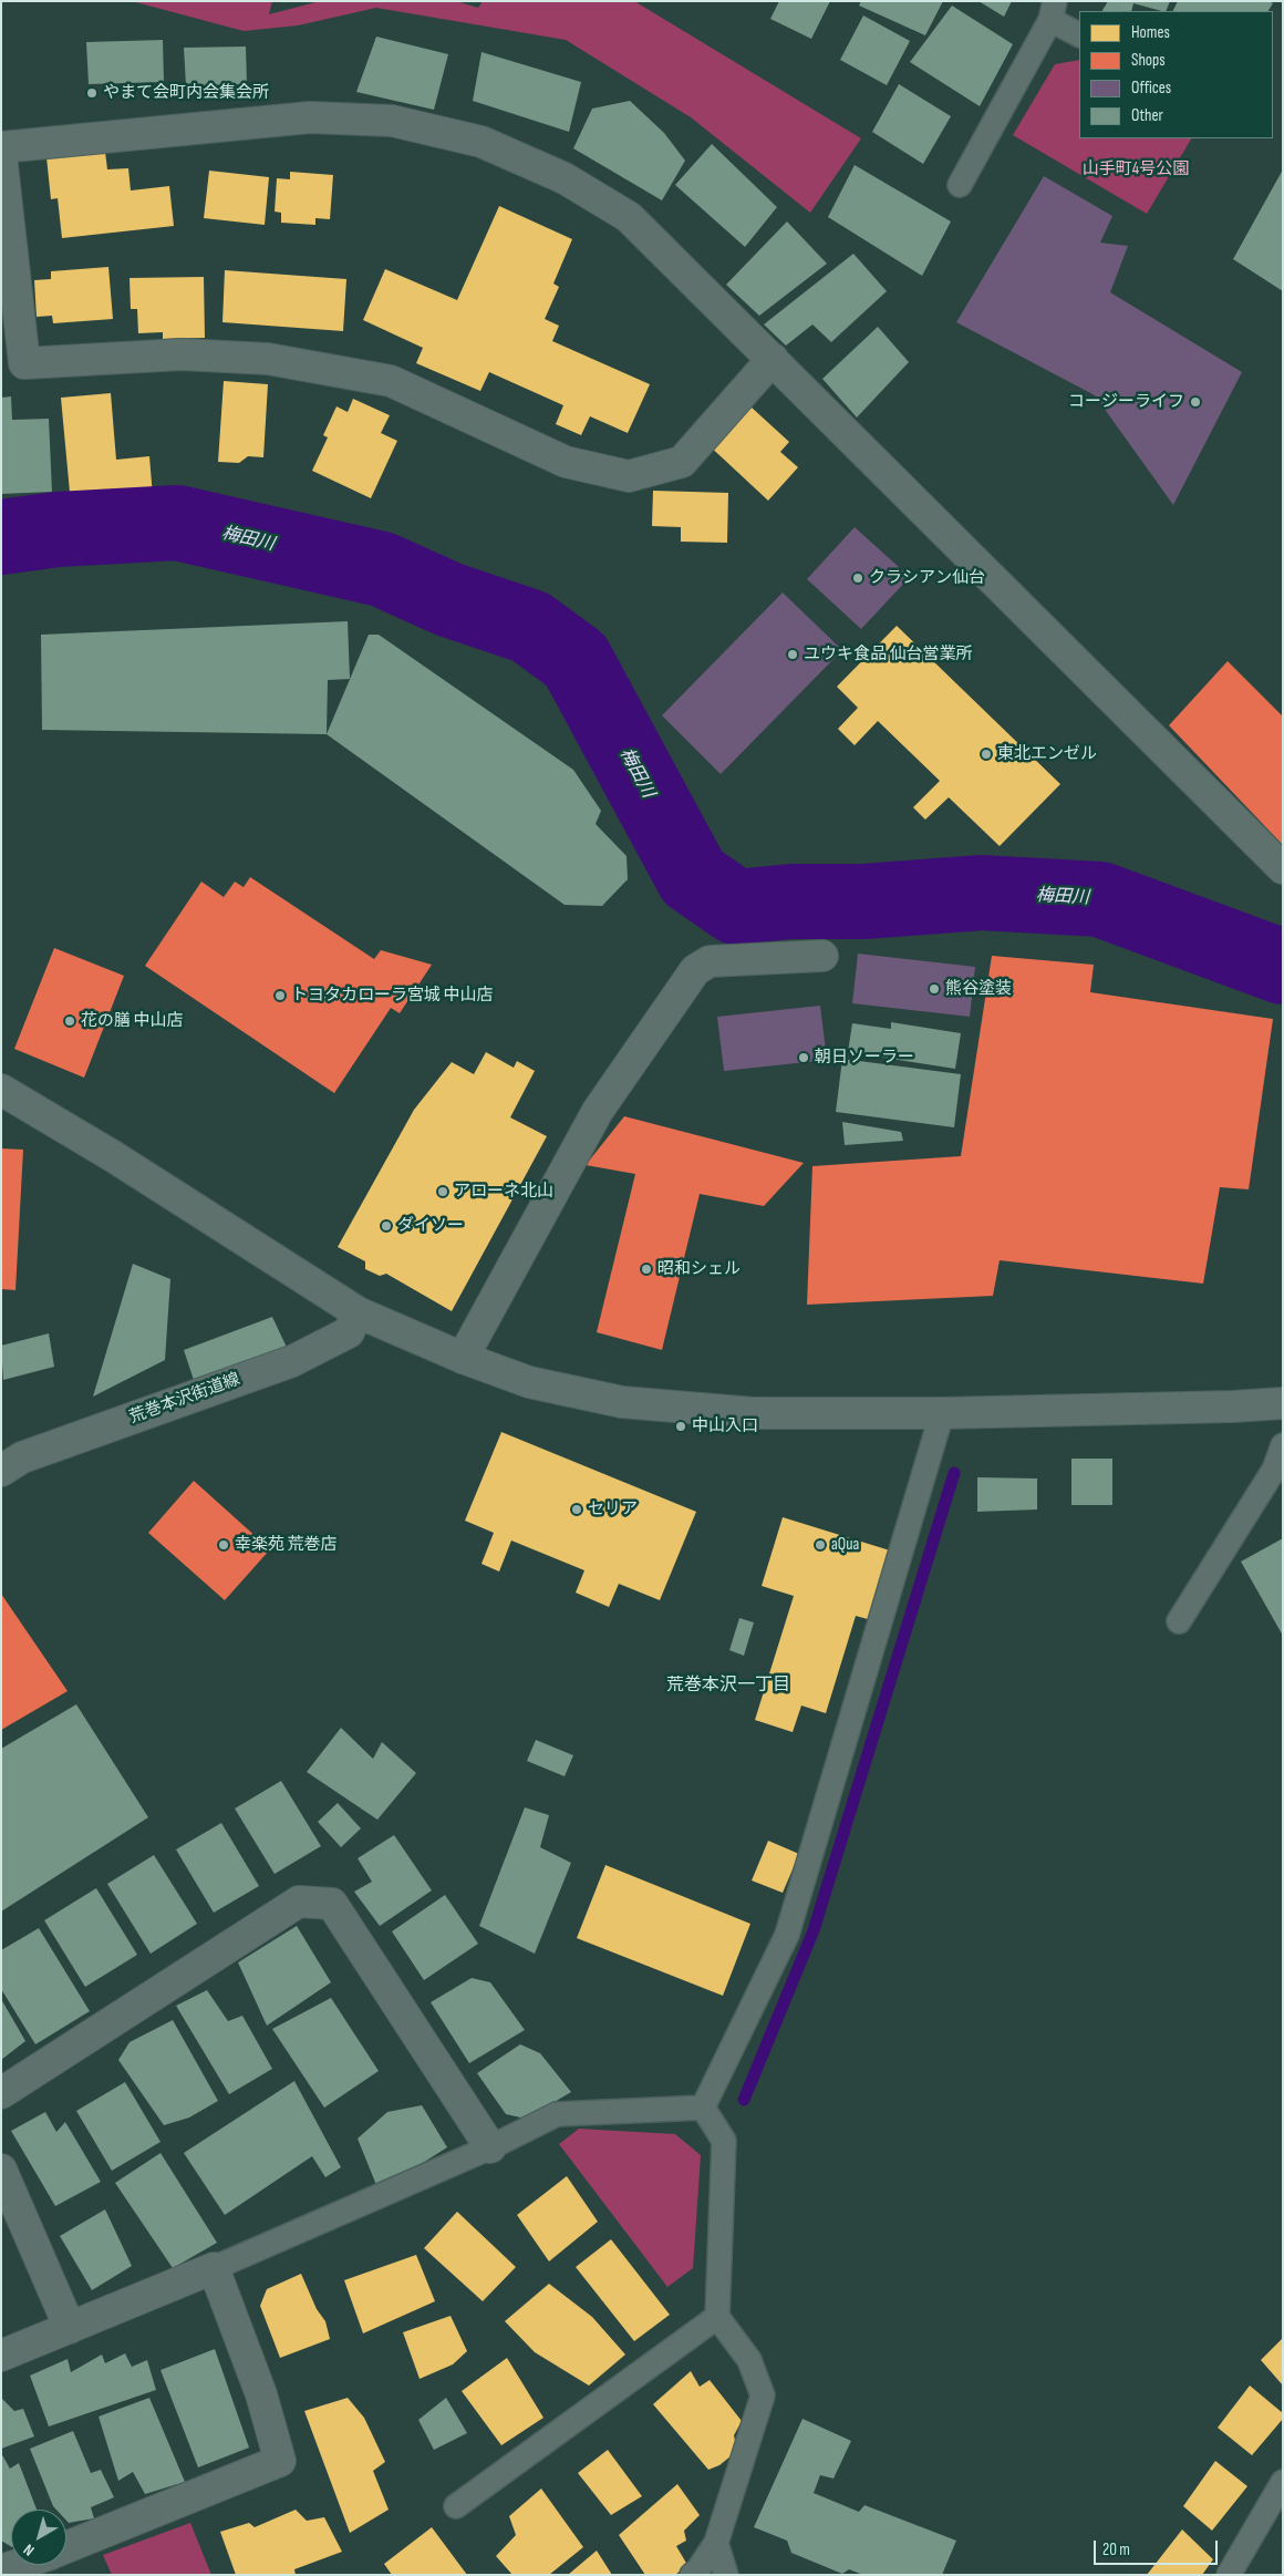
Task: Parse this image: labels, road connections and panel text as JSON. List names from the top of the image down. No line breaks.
{"streets":{"street":["荒巻本沢街道線"]},"districts":["荒巻本沢一丁目"],"water":["梅田川"],"parks":["山手町4号公園"],"places":["やまて会町内会集会所","コージーライフ","クラシアン仙台","ユウキ食品 仙台営業所","東北エンゼル","熊谷塗装","トヨタカローラ宮城 中山店","花の膳 中山店","朝日ソーラー","アローネ北山","ダイソー","昭和シェル","中山入口","セリア","幸楽苑 荒巻店","aQua"],"legend":["Homes","Shops","Offices","Other"],"scale_bar":"20 m","north":"bottom left"}
